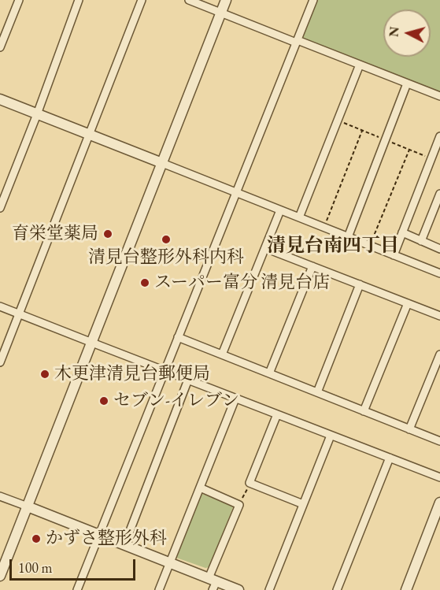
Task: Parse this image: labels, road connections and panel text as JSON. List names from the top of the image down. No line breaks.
{"districts":["清見台南四丁目"],"places":["育栄堂薬局","清見台整形外科内科","スーパー富分 清見台店","木更津清見台郵便局","セブン-イレブン","かずさ整形外科"],"scale_bar":"100 m","north":"left"}
